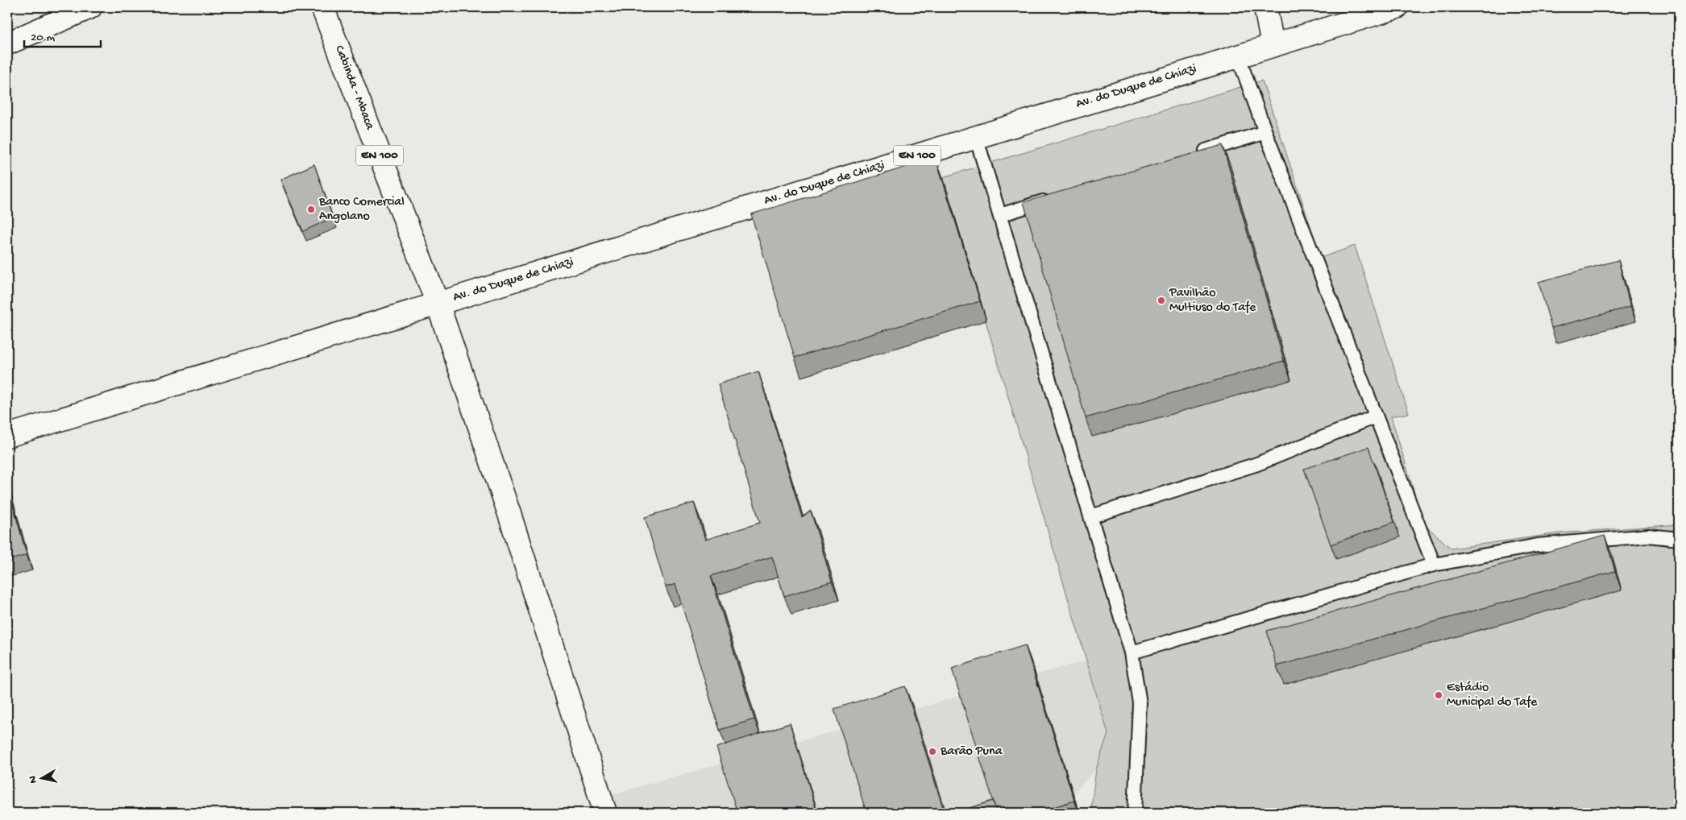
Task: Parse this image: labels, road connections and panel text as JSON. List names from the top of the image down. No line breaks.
{"streets":{"main road":["Av. do Duque de Chiazi","Cabinda - Mbaca","EN 100"]},"crossings":[["Av. do Duque de Chiazi","Cabinda - Mbaca"]],"places":["Banco Comercial Angolano","Pavilhão Multiuso do Tafe","Estádio Municipal do Tafe","Barão Puna"],"scale_bar":"20 m","north":"left"}
